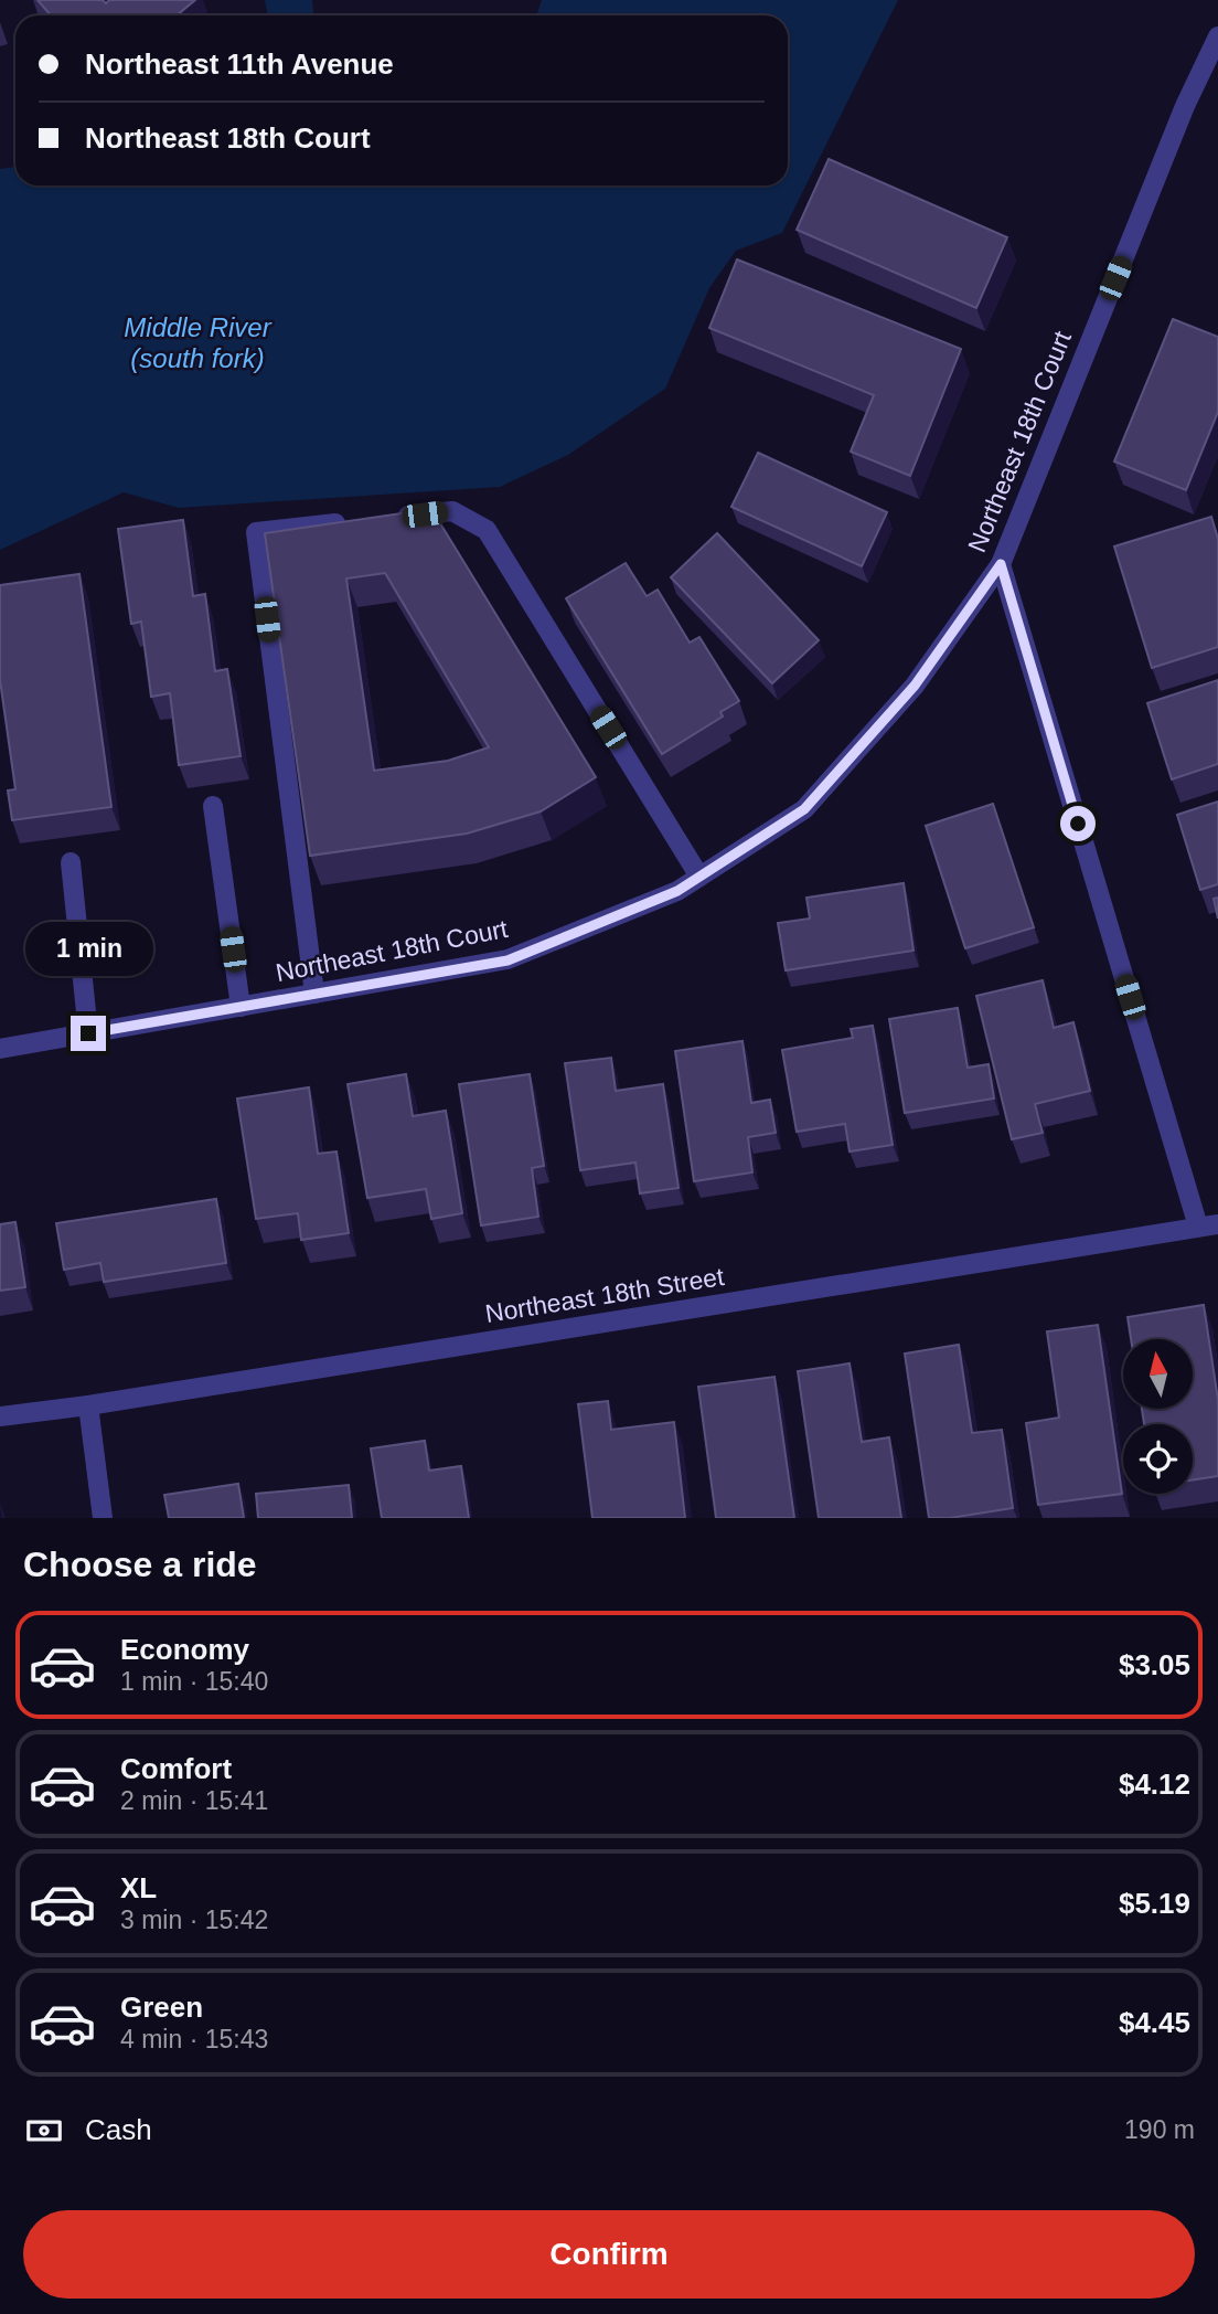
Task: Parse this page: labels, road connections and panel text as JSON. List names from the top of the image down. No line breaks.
{"streets":{"street":["Northeast 18th Court","Northeast 18th Street"]},"water":["Middle River (south fork)"],"north":"top","page":{"banner":["Northeast 11th Avenue","Northeast 18th Court"],"bubble":"1 min","heading":"Choose a ride","list":[{"name":"Economy","note":"1 min · 15:40","value":"$3.05"},{"name":"Comfort","note":"2 min · 15:41","value":"$4.12"},{"name":"XL","note":"3 min · 15:42","value":"$5.19"},{"name":"Green","note":"4 min · 15:43","value":"$4.45"}],"pay":["Cash","190 m"],"buttons":"Confirm"}}
